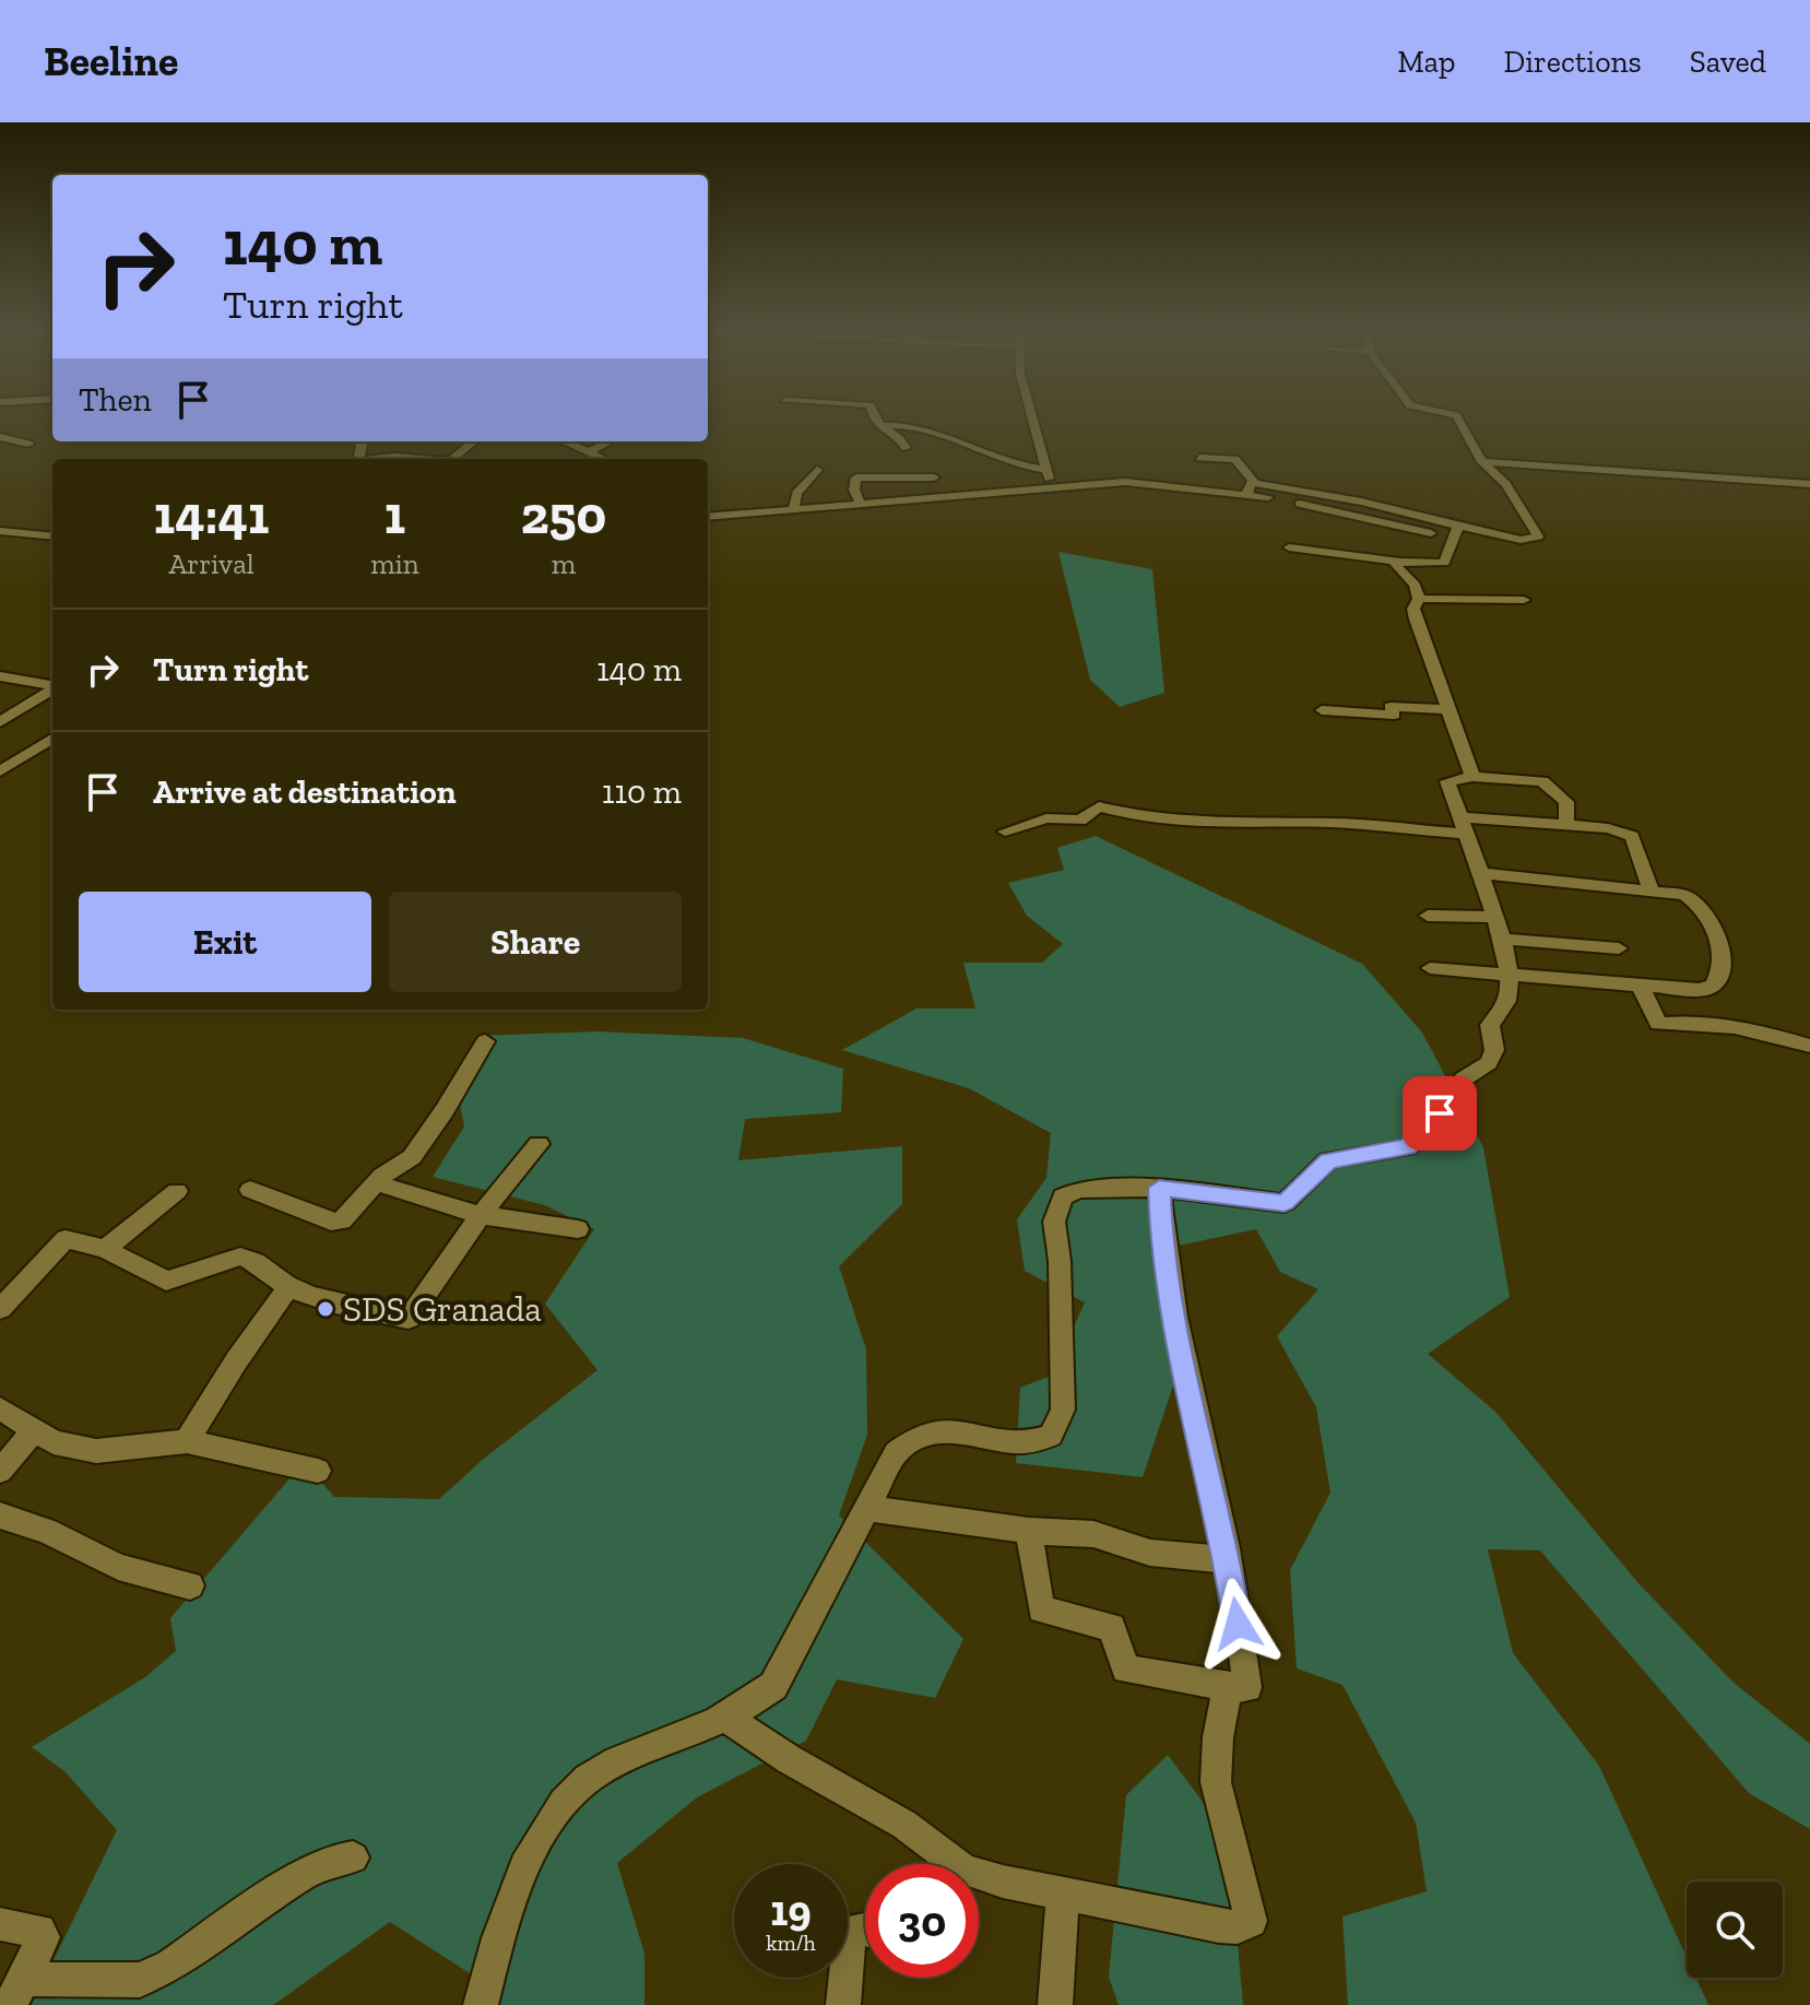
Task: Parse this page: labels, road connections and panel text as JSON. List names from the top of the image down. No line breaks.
{"places":["SDS Granada"],"page":{"header":"Beeline","nav":["Map","Directions","Saved"],"turn":["140 m","Turn right"],"then":"Then","eta":["14:41","Arrival","1","min","250","m"],"list":[{"name":"Turn right","value":"140 m"},{"name":"Arrive at destination","value":"110 m"}],"buttons":["Exit","Share"],"speed":"19 km/h","limit":"30"}}
